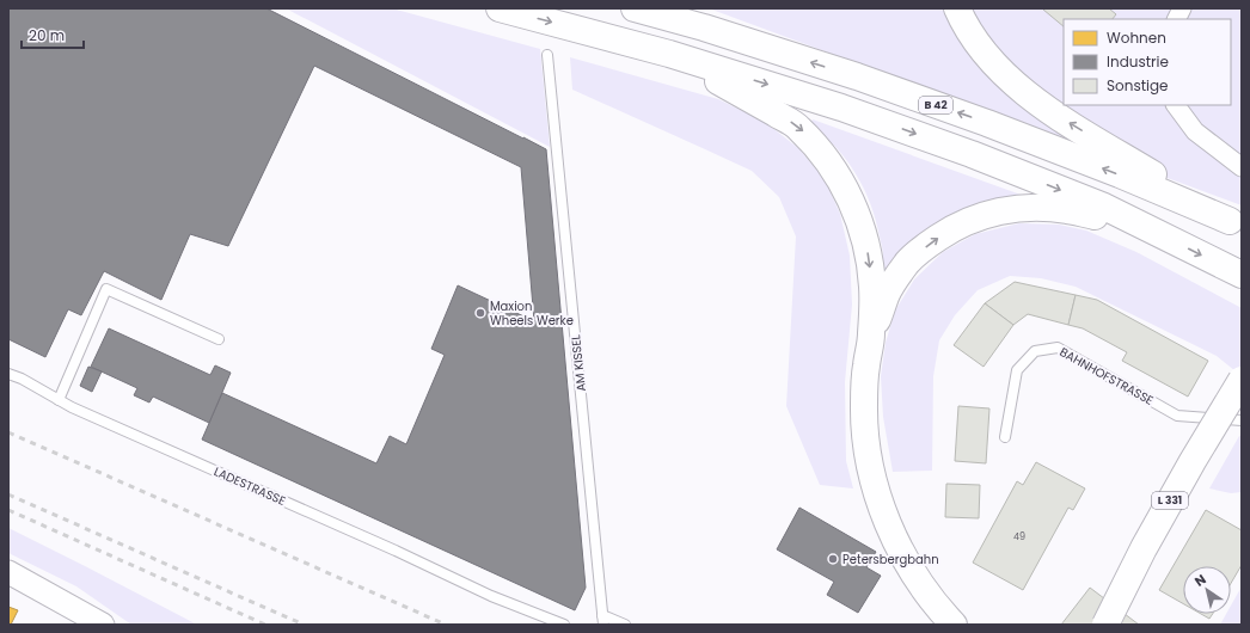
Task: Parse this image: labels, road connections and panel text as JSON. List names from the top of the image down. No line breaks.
{"streets":{"main road":["B 42","L 331"],"lane":["AM KISSEL","BAHNHOFSTRASSE","LADESTRASSE"]},"places":["Maxion Wheels Werke","Petersbergbahn"],"house_numbers":["49"],"legend":["Wohnen","Industrie","Sonstige"],"scale_bar":"20 m","north":"top left"}
